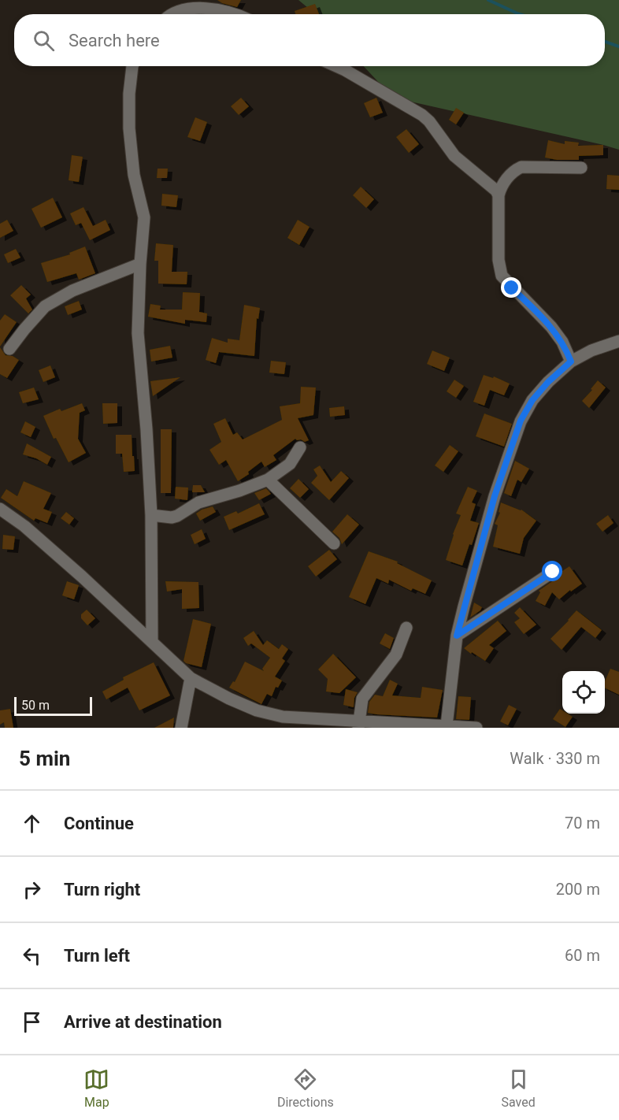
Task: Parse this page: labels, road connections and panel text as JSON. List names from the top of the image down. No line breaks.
{"scale_bar":"50 m","page":{"search":"Search here","scale":"50 m","heading":["5 min","Walk · 330 m"],"list":[["Continue","70 m"],["Turn right","200 m"],["Turn left","60 m"],"Arrive at destination"],"nav":["Map","Directions","Saved"]}}
